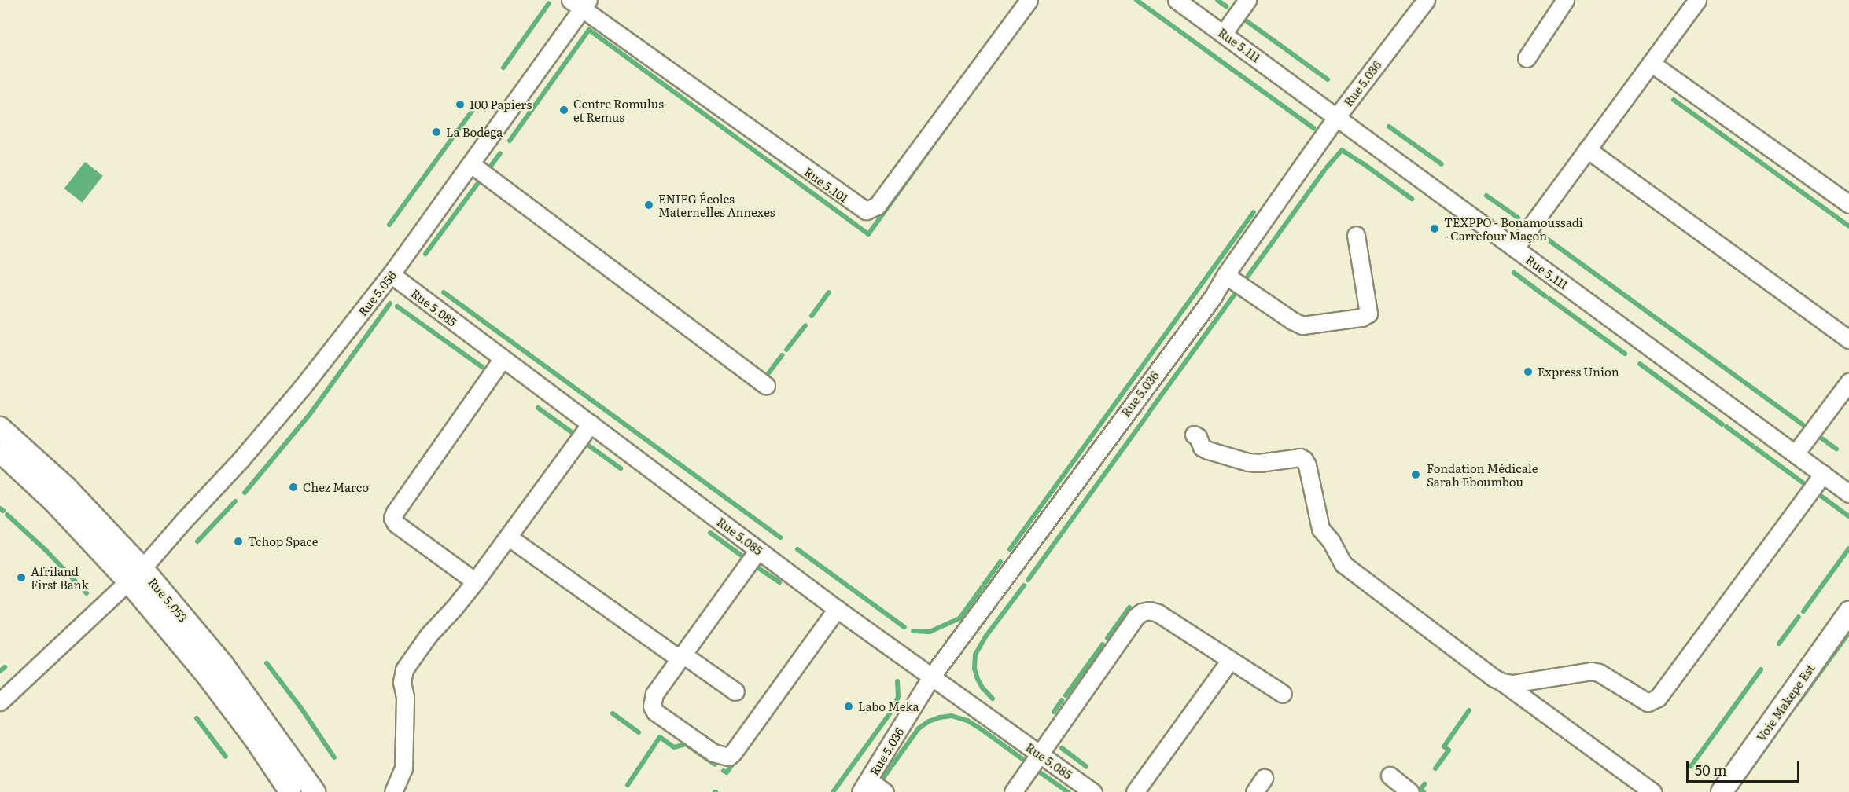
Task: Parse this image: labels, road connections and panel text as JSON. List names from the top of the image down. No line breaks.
{"streets":{"main road":["Rue 5.053","Voie Makepe Est"],"street":["Rue 5.111","Rue 5.036","Rue 5.101","Rue 5.056","Rue 5.085"]},"crossings":[["Rue 5.111","Rue 5.036"],["Rue 5.036","Rue 5.085"],["Rue 5.101","Rue 5.056"],["Rue 5.056","Rue 5.085"],["Rue 5.056","Rue 5.053"]],"places":["100 Papiers","Centre Romulus et Remus","La Bodega","ENIEG Écoles Maternelles Annexes","TEXPPO - Bonamoussadi - Carrefour Maçon","Express Union","Fondation Médicale Sarah Eboumbou","Chez Marco","Tchop Space","Afriland First Bank","Labo Meka"],"scale_bar":"50 m"}
